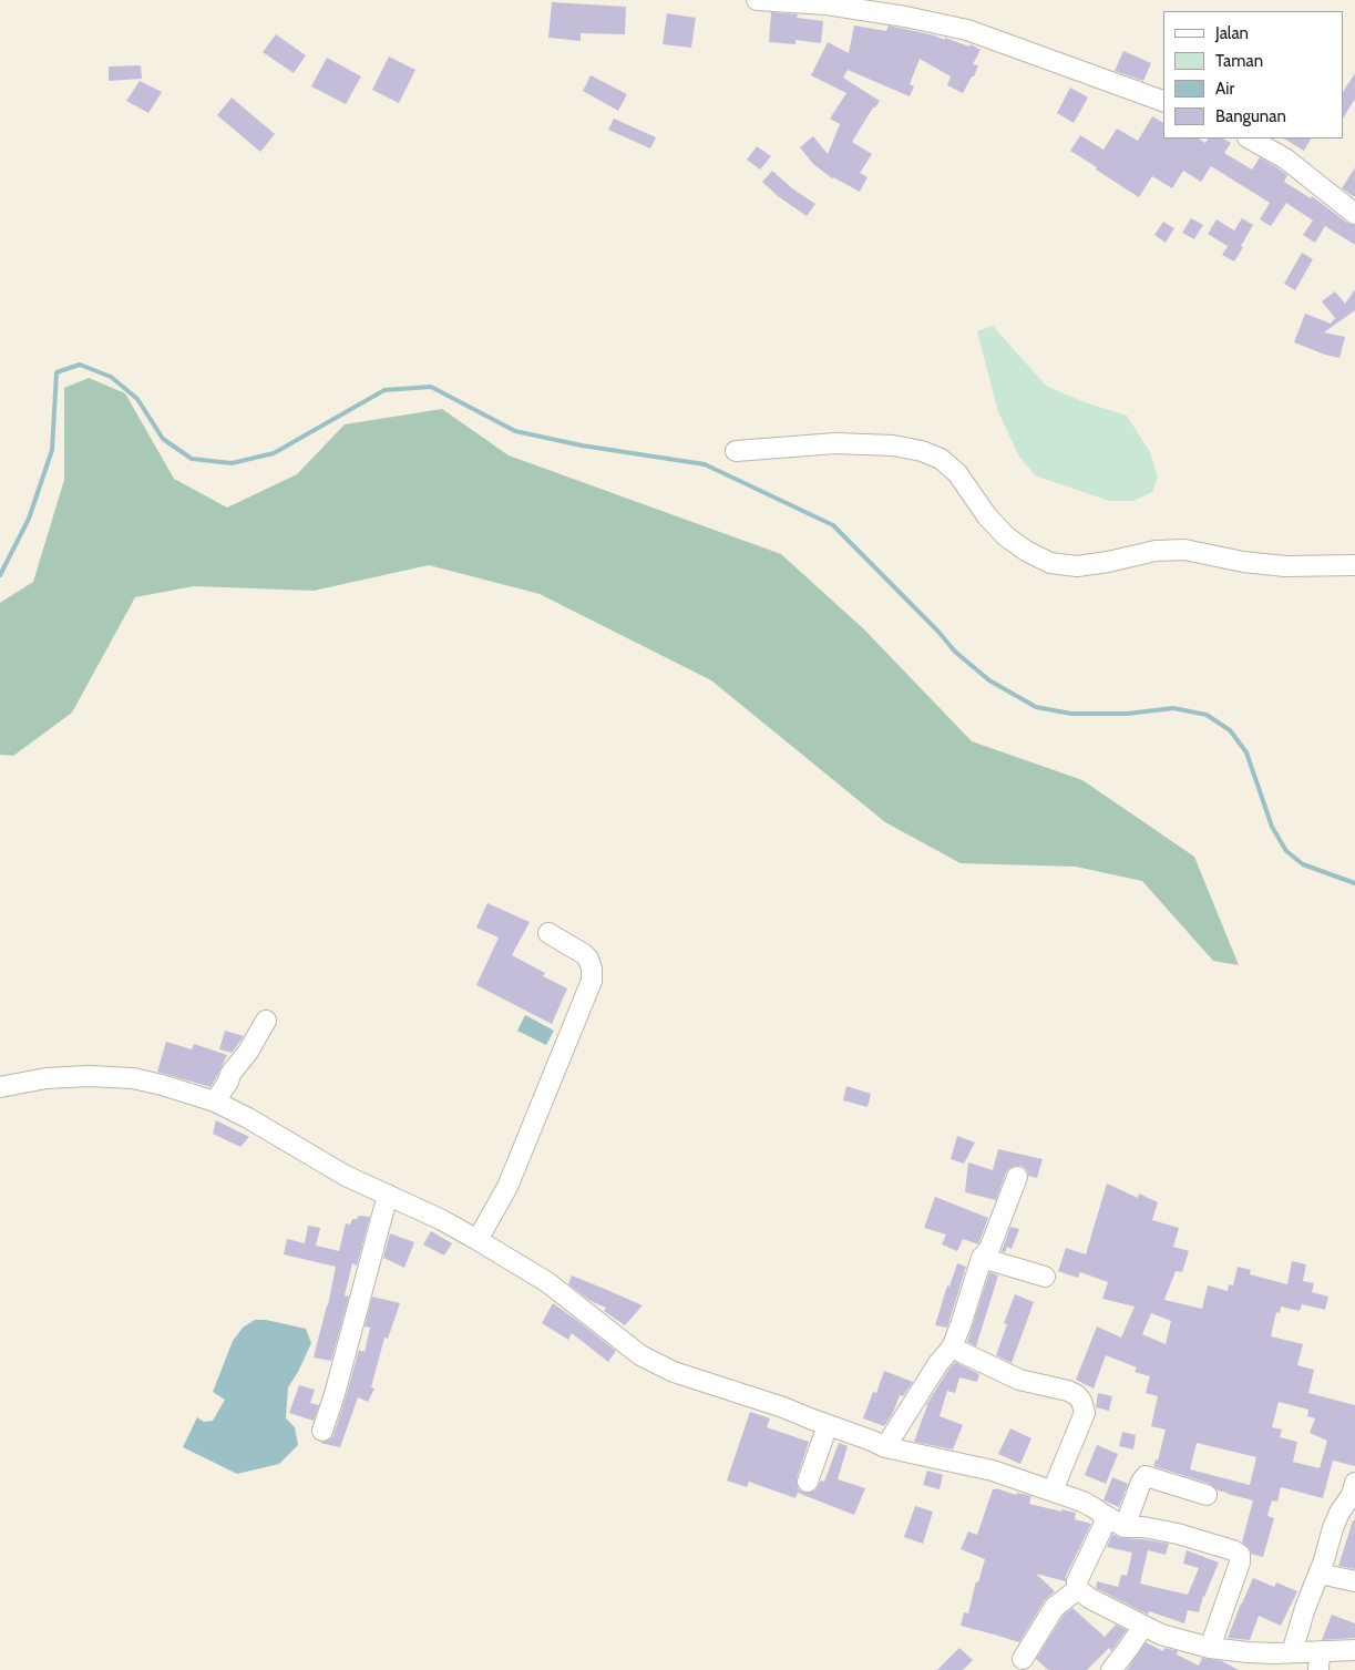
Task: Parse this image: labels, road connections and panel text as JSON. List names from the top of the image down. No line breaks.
{"legend":["Jalan","Taman","Air","Bangunan"]}
